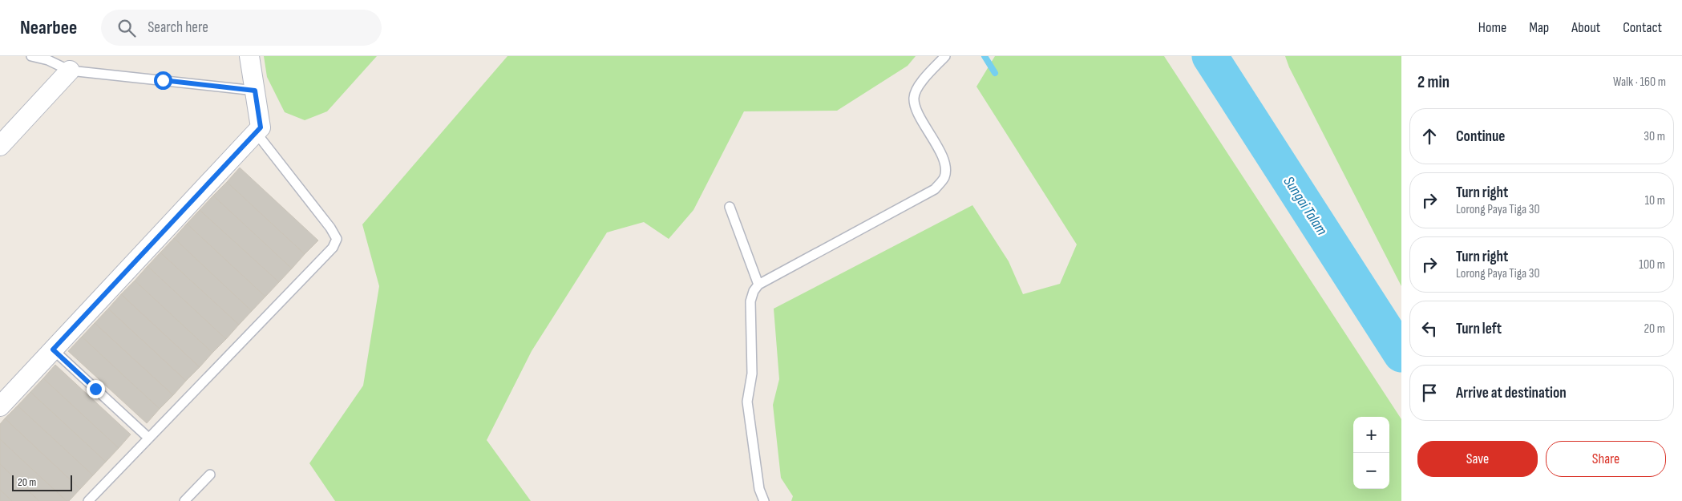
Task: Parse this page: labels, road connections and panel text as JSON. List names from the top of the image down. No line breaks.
{"water":["Sungai Talam"],"scale_bar":"20 m","page":{"header":"Nearbee","search":"Search here","nav":["Home","Map","About","Contact"],"heading":["2 min","Walk · 160 m"],"list":[["Continue","30 m"],["Turn right","Lorong Paya Tiga 30","10 m"],["Turn right","Lorong Paya Tiga 30","100 m"],["Turn left","20 m"],"Arrive at destination"],"map_buttons":["+","−"],"buttons":["Save","Share"],"scale":"20 m"}}
